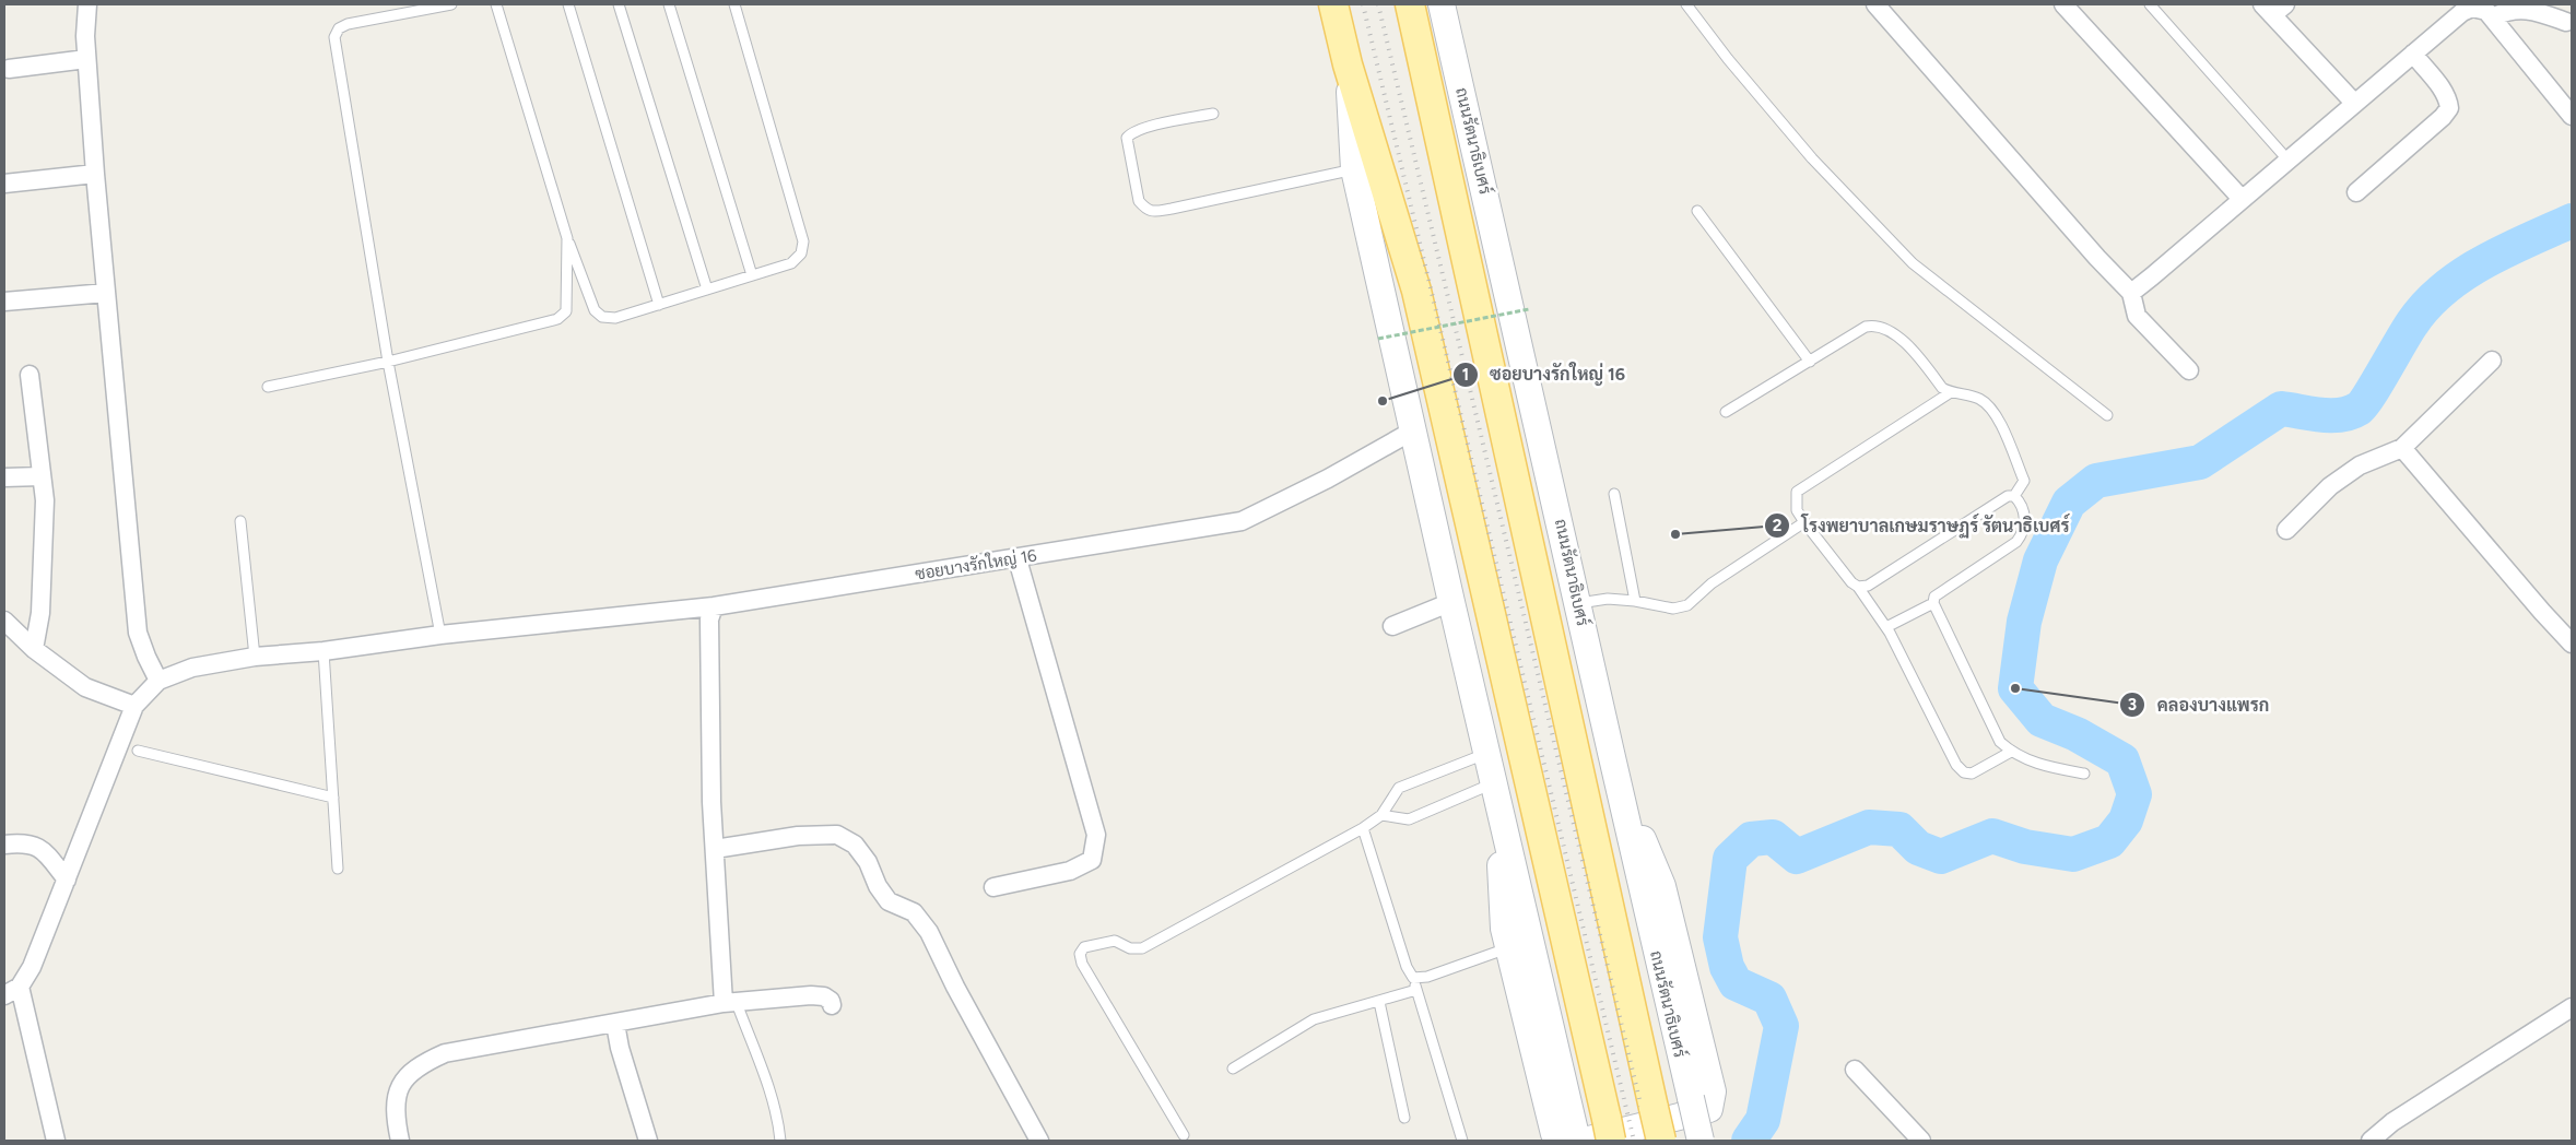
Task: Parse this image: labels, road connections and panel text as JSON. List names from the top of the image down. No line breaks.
{"streets":{"main road":["ถนนรัตนาธิเบศร์"],"street":["ซอยบางรักใหญ่ 16"]},"places":["ซอยบางรักใหญ่ 16","โรงพยาบาลเกษมราษฏร์ รัตนาธิเบศร์","คลองบางแพรก"]}
